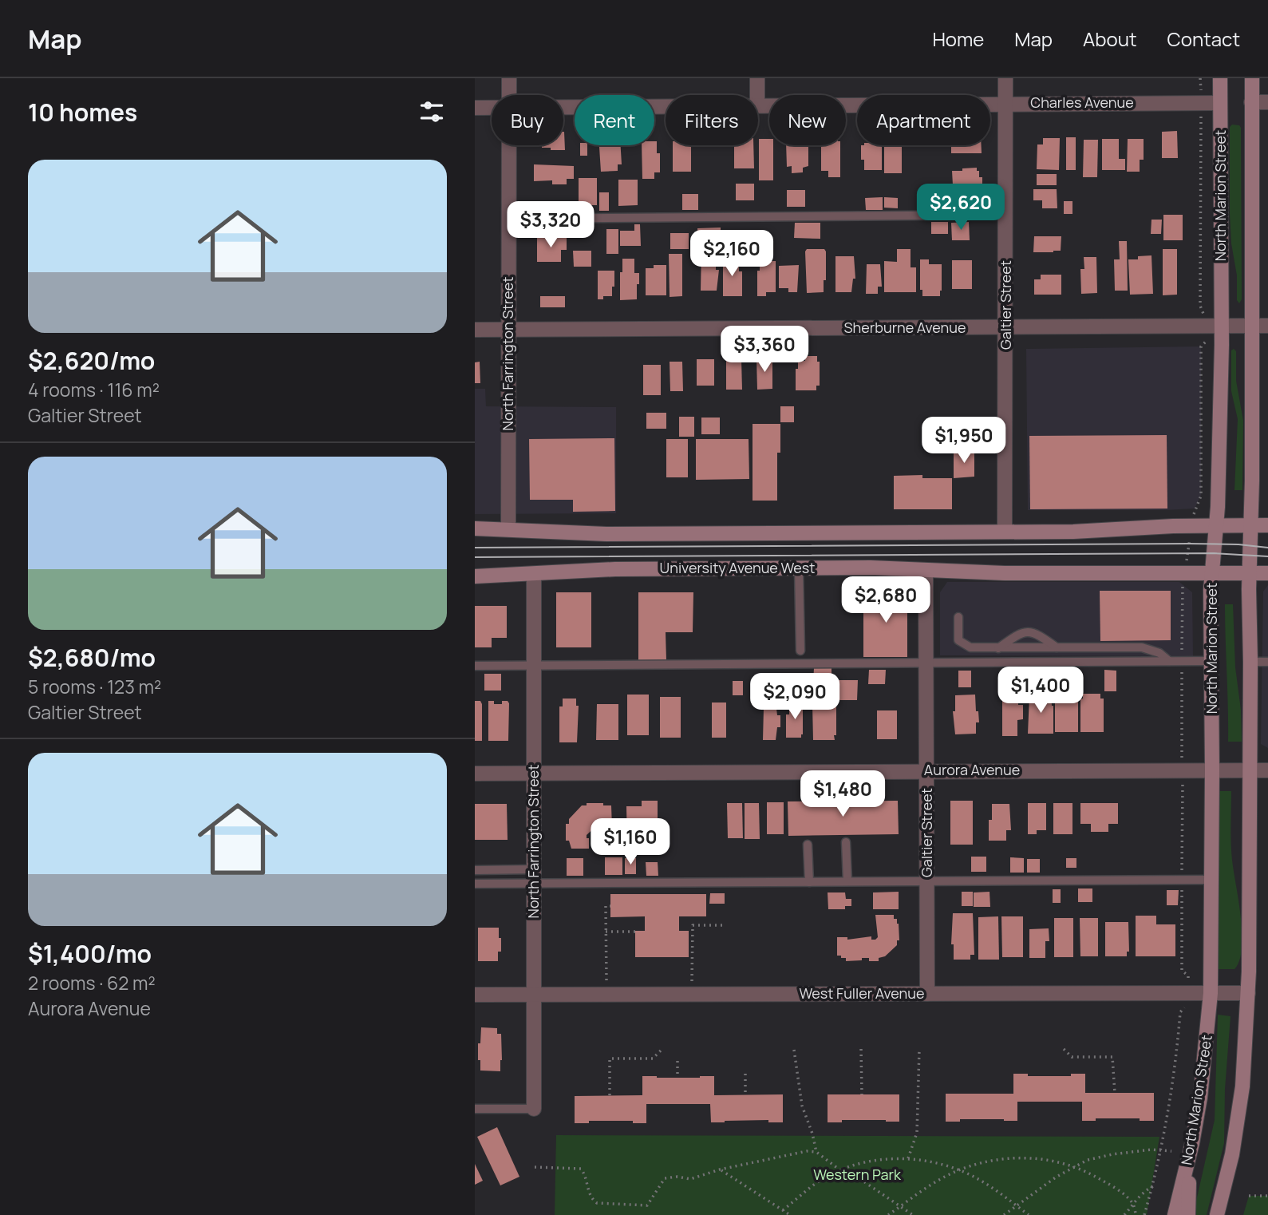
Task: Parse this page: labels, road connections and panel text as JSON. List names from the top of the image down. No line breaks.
{"streets":{"main road":["North Marion Street","University Avenue West"],"street":["Charles Avenue","Galtier Street","Sherburne Avenue","North Farrington Street","Aurora Avenue","West Fuller Avenue"]},"crossings":[["Charles Avenue","North Marion Street"],["Charles Avenue","Galtier Street"],["North Marion Street","Sherburne Avenue"],["North Marion Street","University Avenue West"],["North Marion Street","Aurora Avenue"],["North Marion Street","West Fuller Avenue"],["Galtier Street","Sherburne Avenue"],["Galtier Street","University Avenue West"],["Galtier Street","Aurora Avenue"],["Galtier Street","West Fuller Avenue"],["Sherburne Avenue","North Farrington Street"],["North Farrington Street","University Avenue West"],["North Farrington Street","Aurora Avenue"],["North Farrington Street","West Fuller Avenue"]],"parks":["Western Park"],"page":{"header":"Map","nav":["Home","Map","About","Contact"],"heading":"10 homes","chip":["Buy","Rent","Filters","New","Apartment"],"list":[{"name":"$2,620/mo","note":"4 rooms · 116 m² · Galtier Street"},{"name":"$2,680/mo","note":"5 rooms · 123 m² · Galtier Street"},{"name":"$1,400/mo","note":"2 rooms · 62 m² · Aurora Avenue"}],"price":["$2,620","$3,320","$2,160","$3,360","$1,950","$2,680","$1,400","$2,090","$1,480","$1,160"]}}
